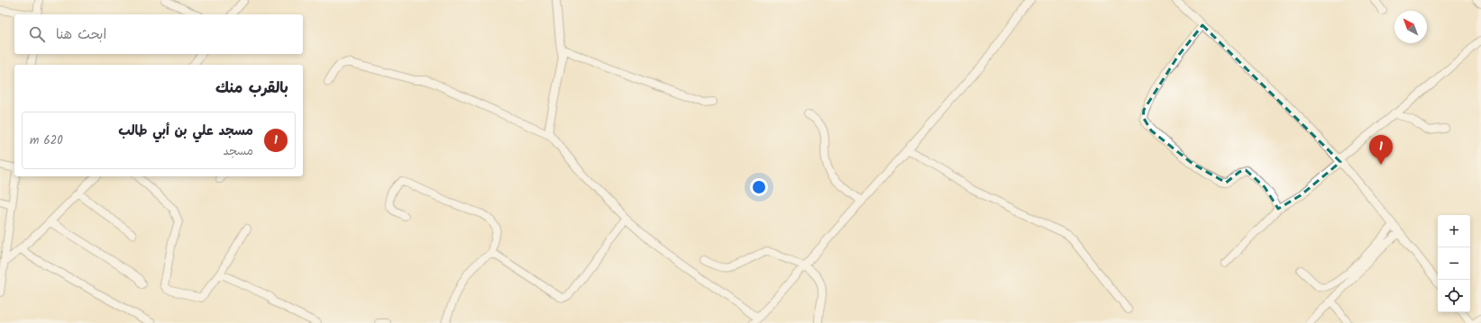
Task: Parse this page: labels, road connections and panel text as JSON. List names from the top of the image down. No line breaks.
{"north":"top left","page":{"search":"ابحث هنا","heading":"بالقرب منك","list":[{"mark":"1","name":"مسجد علي بن أبي طالب","note":"مسجد","value":"620 m"}],"pins":"1","map_buttons":["+","−"]}}
